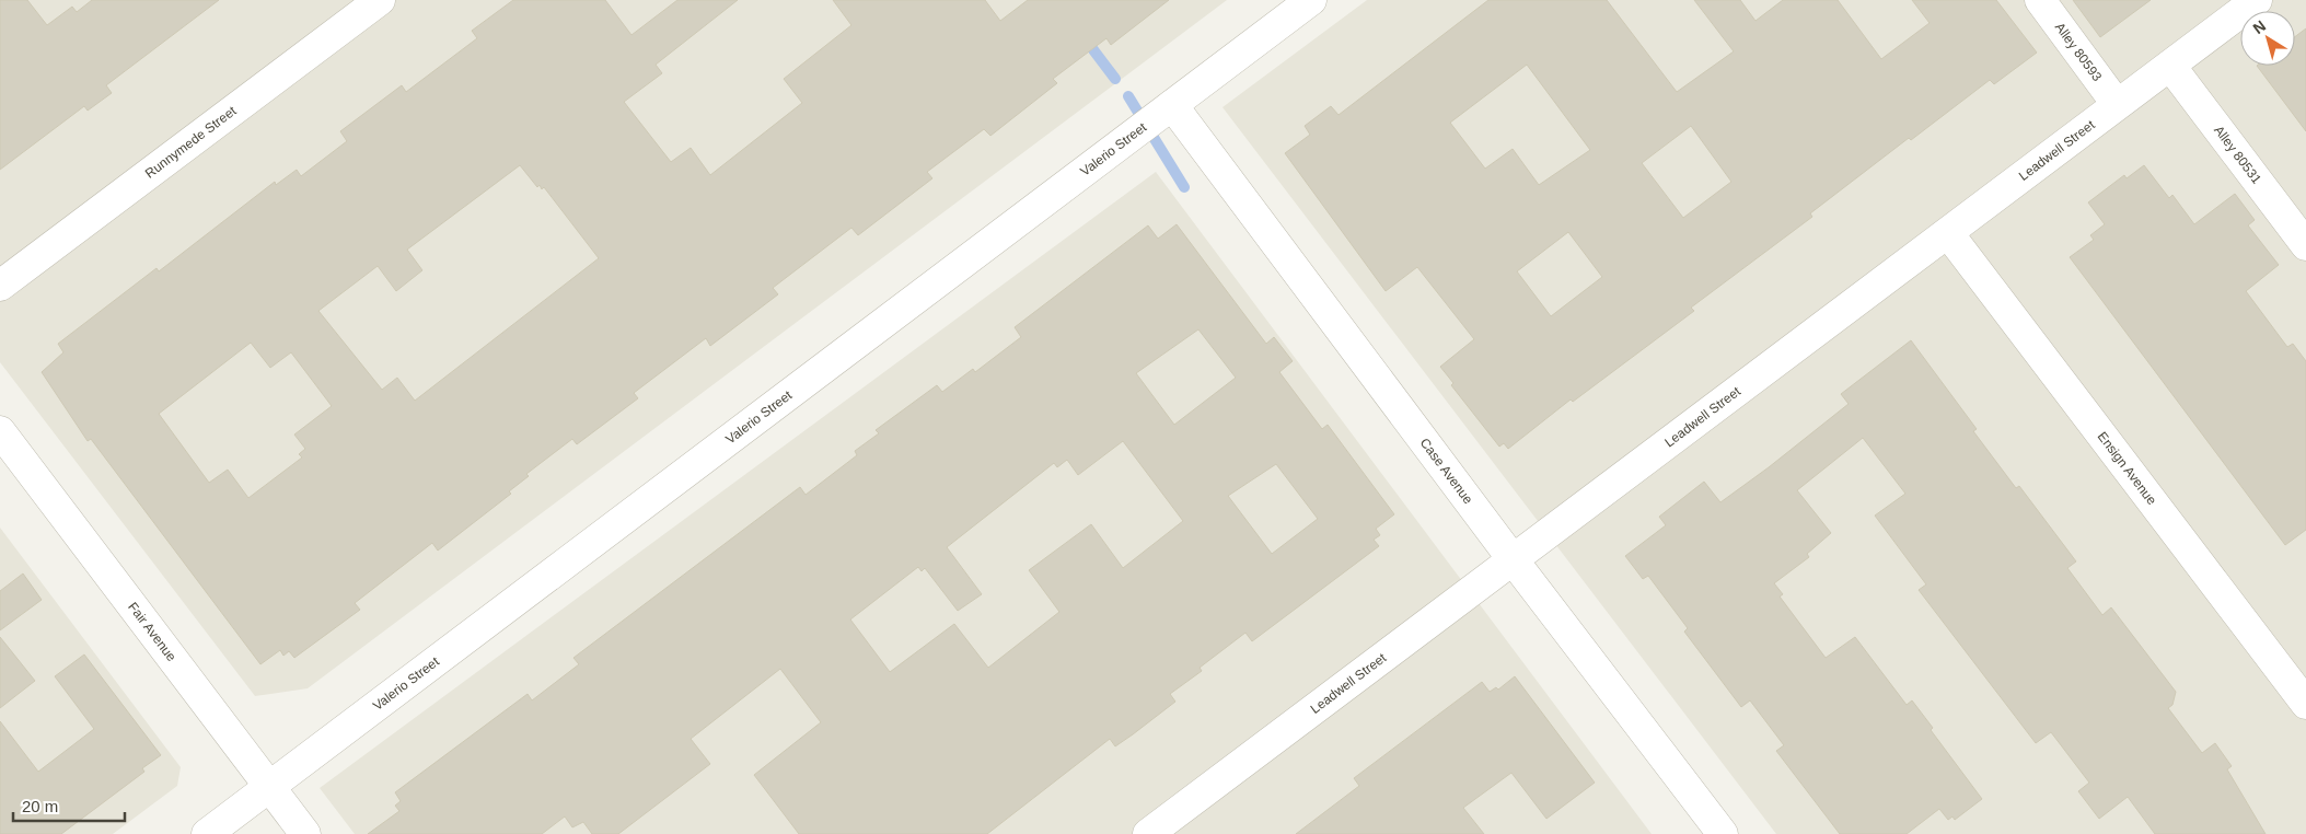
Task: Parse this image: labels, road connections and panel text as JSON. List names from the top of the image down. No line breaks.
{"streets":{"street":["Alley 80593","Runnymede Street","Valerio Street","Leadwell Street","Alley 80531","Ensign Avenue","Case Avenue","Fair Avenue"]},"crossings":[["Alley 80593","Leadwell Street"],["Valerio Street","Case Avenue"],["Valerio Street","Fair Avenue"],["Leadwell Street","Alley 80531"],["Leadwell Street","Ensign Avenue"],["Leadwell Street","Case Avenue"]],"scale_bar":"20 m","north":"top left"}
